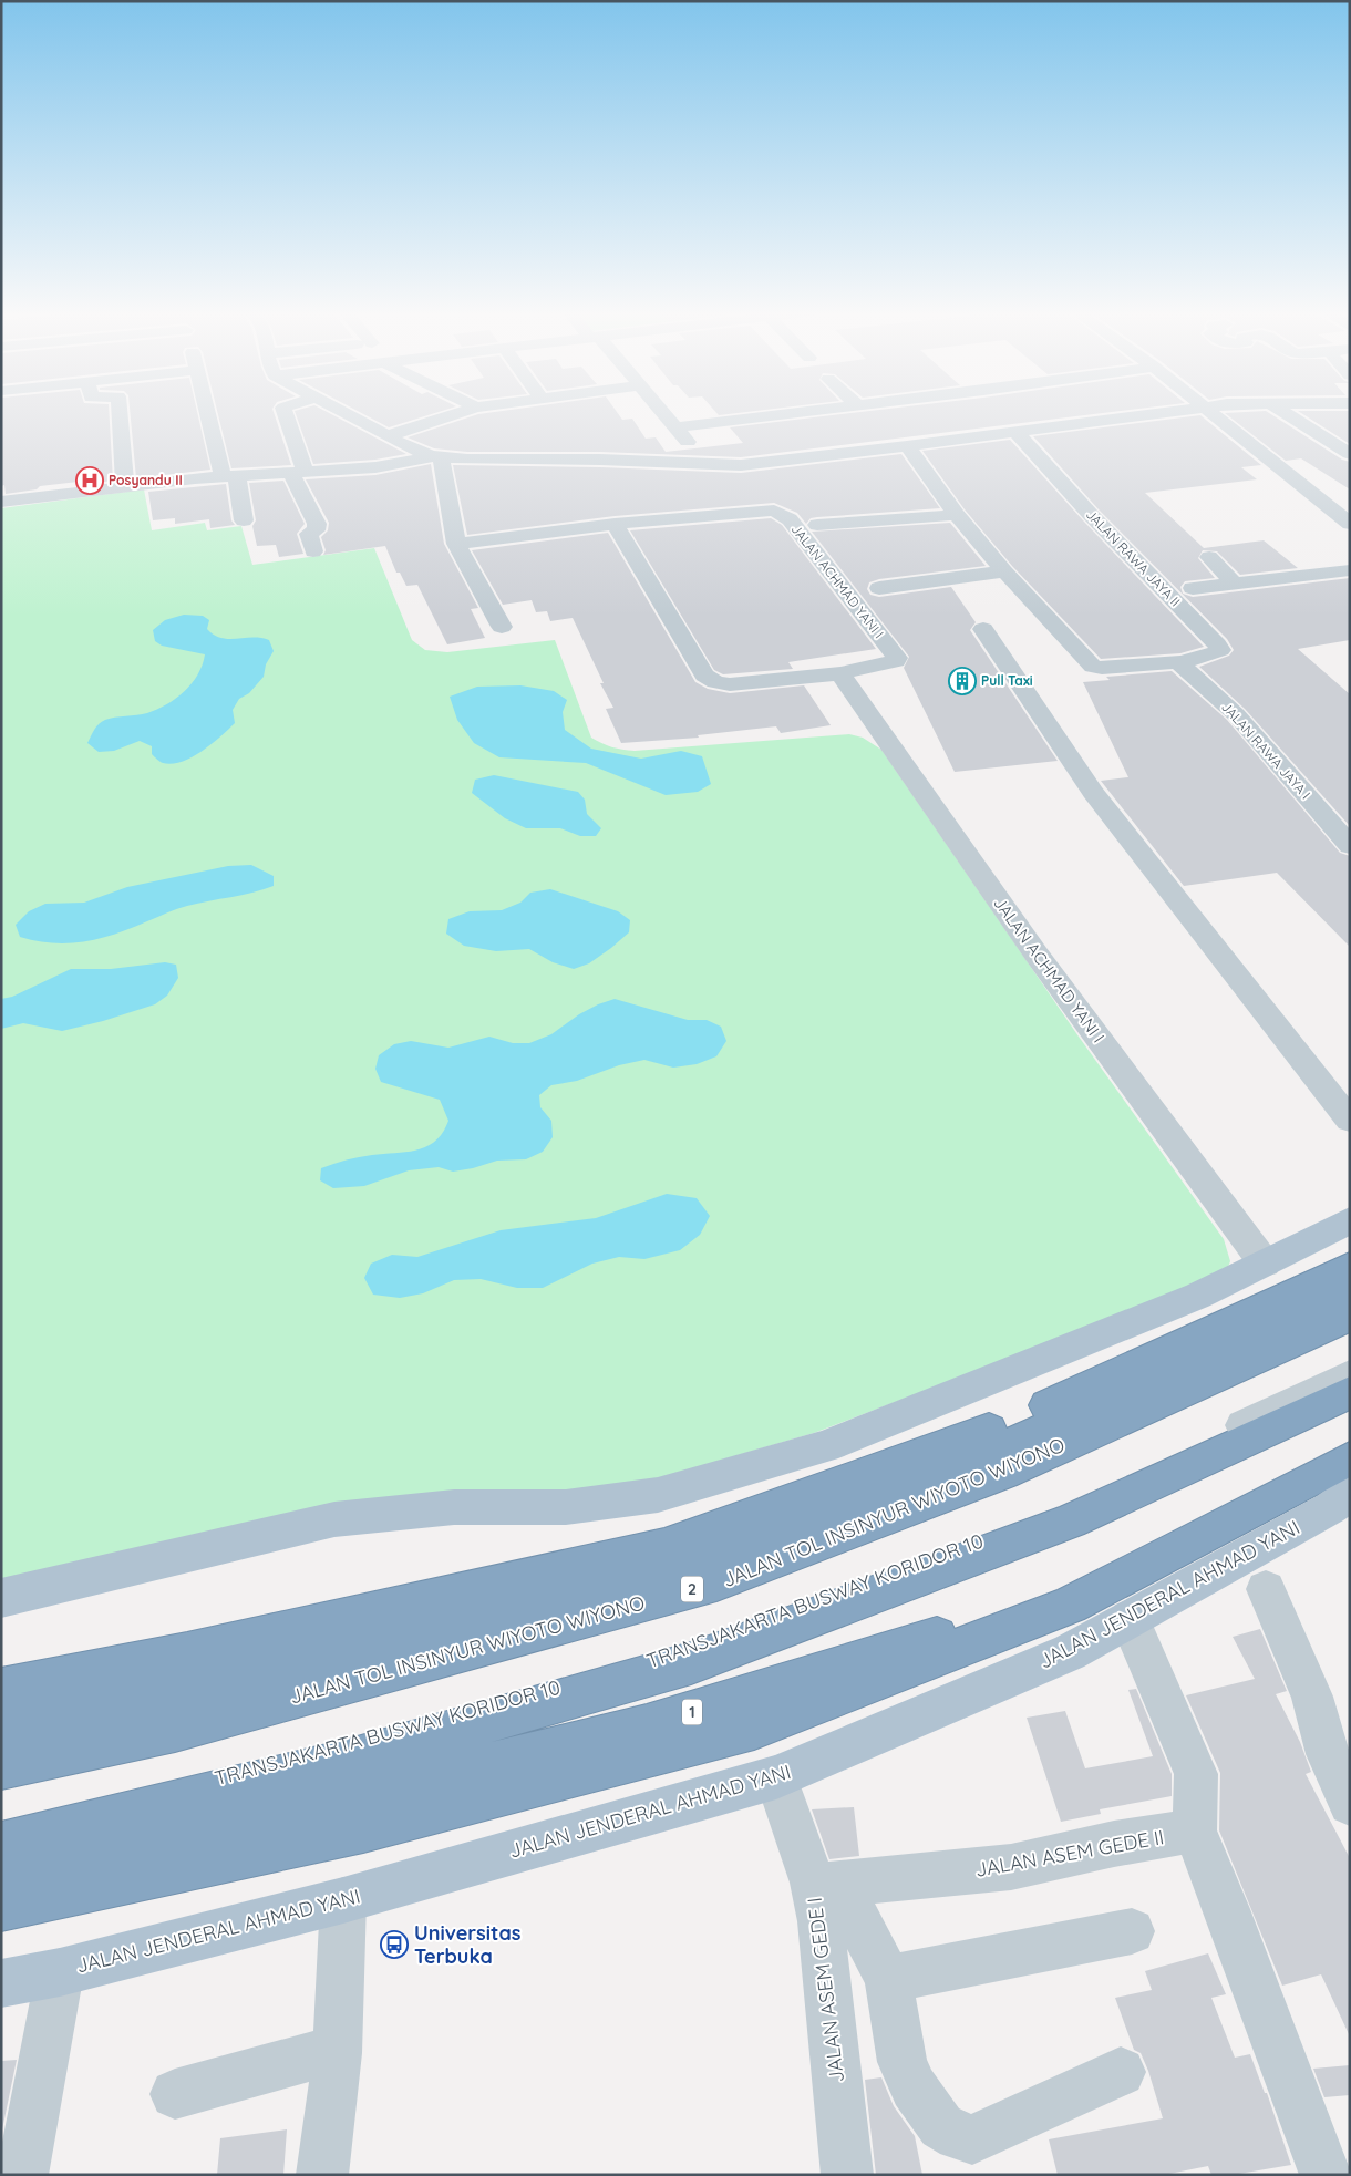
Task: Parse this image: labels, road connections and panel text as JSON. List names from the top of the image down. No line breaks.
{"streets":{"highway":["JALAN TOL INSINYUR WIYOTO WIYONO","2","1"],"main road":["JALAN JENDERAL AHMAD YANI"],"street":["JALAN RAWA JAYA II","JALAN ACHMAD YANI I","JALAN RAWA JAYA I","TRANSJAKARTA BUSWAY KORIDOR 10","JALAN ASEM GEDE II","JALAN ASEM GEDE I"]},"crossings":[["JALAN RAWA JAYA II","JALAN RAWA JAYA I"],["JALAN JENDERAL AHMAD YANI","JALAN ASEM GEDE I"],["JALAN ASEM GEDE II","JALAN ASEM GEDE I"]],"places":{"hospital":["Posyandu II"],"building":["Pull Taxi"],"bus stop":["Universitas Terbuka"]}}
